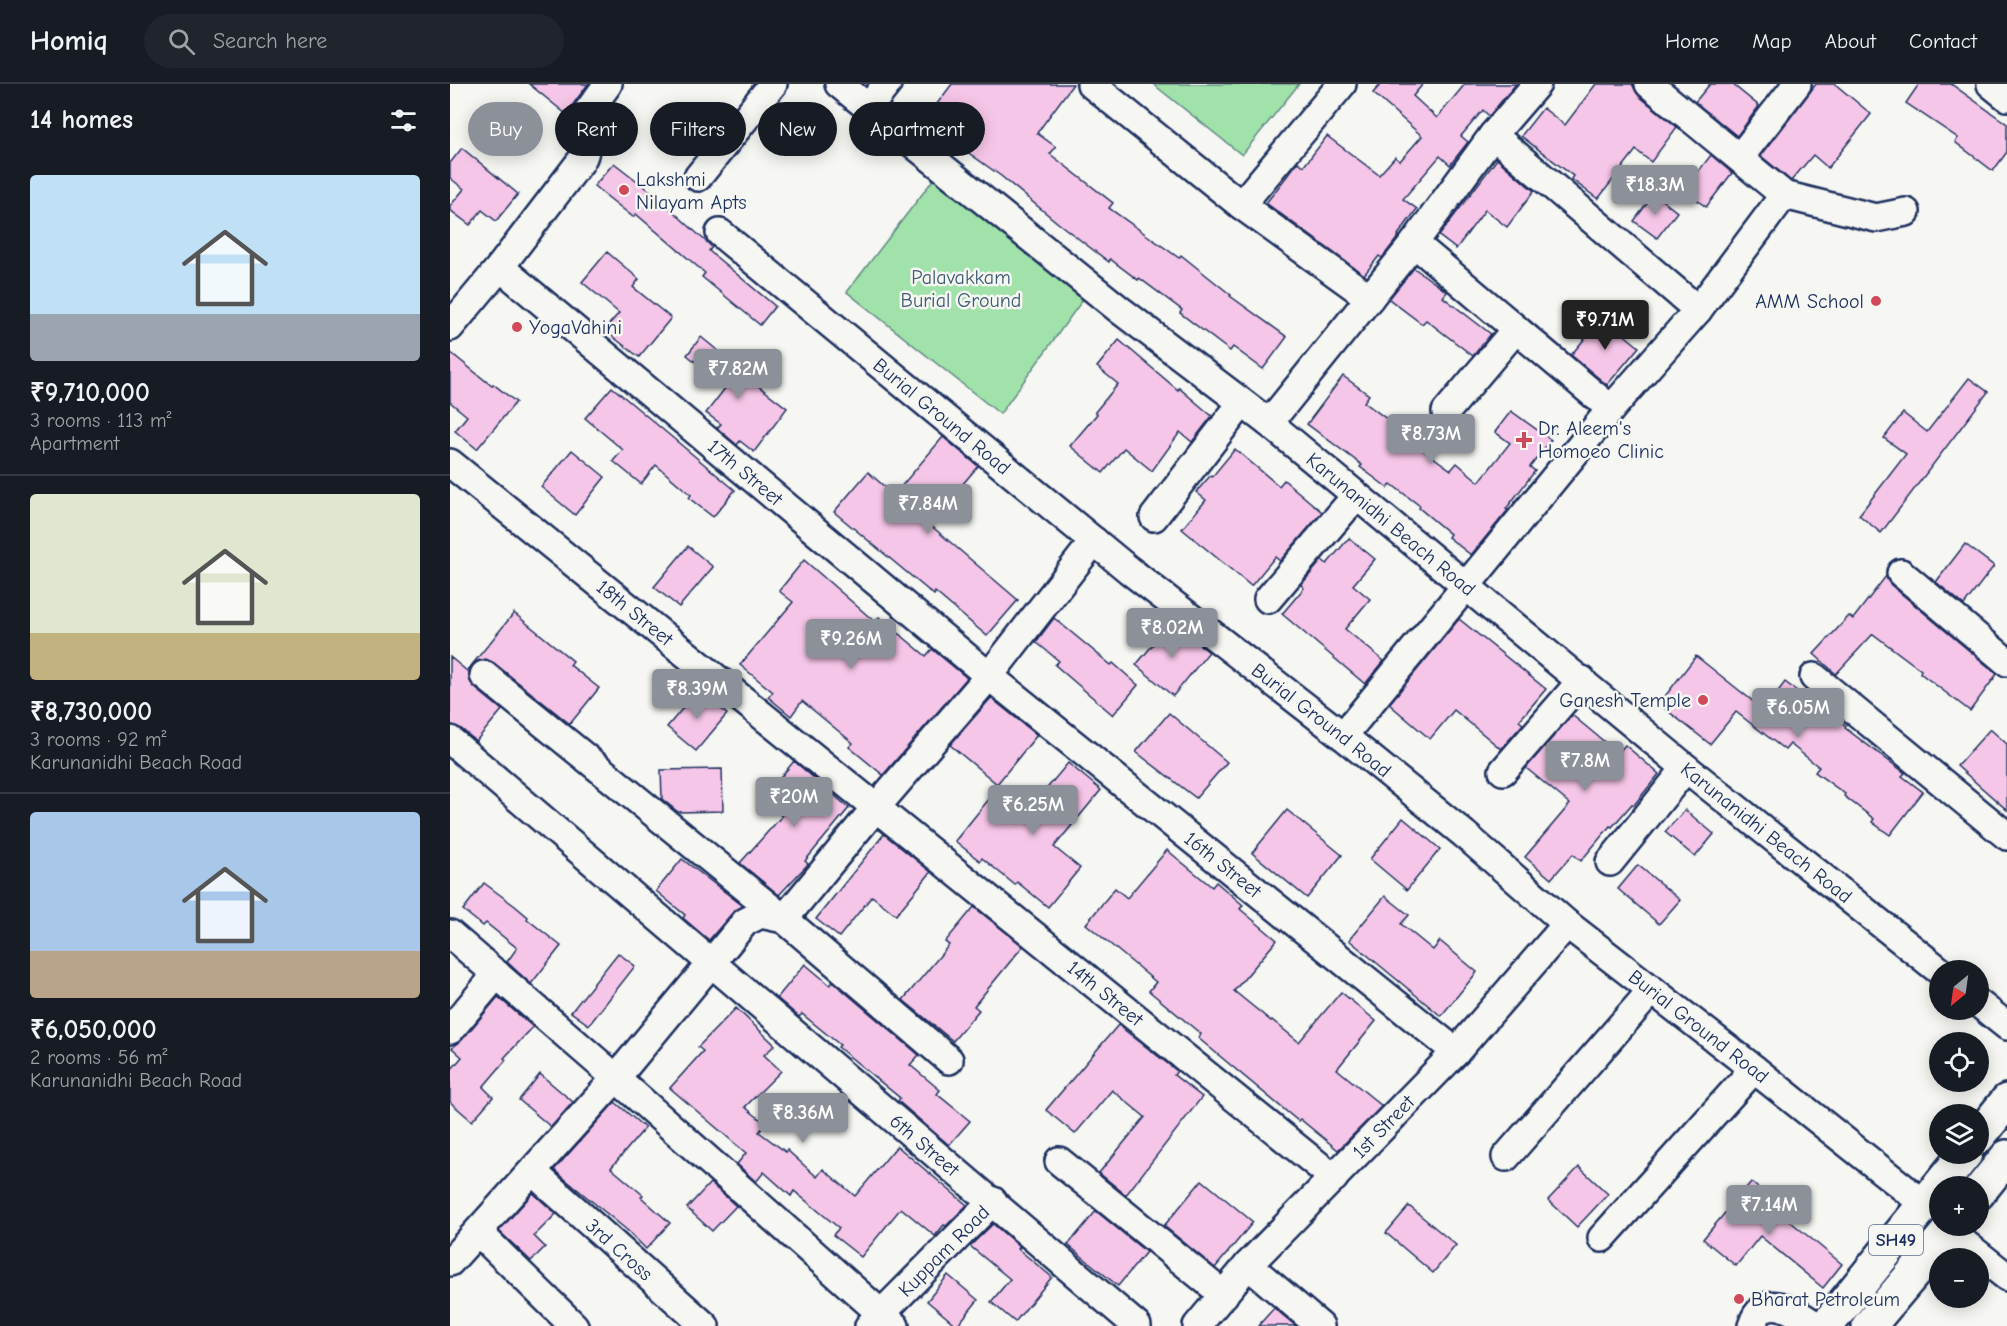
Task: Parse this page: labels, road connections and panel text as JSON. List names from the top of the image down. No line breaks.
{"streets":{"main road":["SH49"],"street":["Burial Ground Road","17th Street","Karunanidhi Beach Road","18th Street","16th Street","14th Street","1st Street","6th Street","3rd Cross","Kuppam Road"]},"crossings":[["Burial Ground Road","1st Street"],["Burial Ground Road","SH49"],["17th Street","16th Street"],["18th Street","14th Street"],["16th Street","1st Street"],["14th Street","1st Street"],["6th Street","Kuppam Road"]],"parks":["Palavakkam Burial Ground"],"places":{"other":["Lakshmi Nilayam Apts","AMM School","YogaVahini","Ganesh Temple","Bharat Petroleum"],"health":["Dr. Aleem's Homoeo Clinic"]},"north":"bottom left","page":{"header":"Homiq","search":"Search here","nav":["Home","Map","About","Contact"],"heading":"14 homes","chip":["Buy","Rent","Filters","New","Apartment"],"list":[{"name":"₹9,710,000","note":"3 rooms · 113 m² · Apartment"},{"name":"₹8,730,000","note":"3 rooms · 92 m² · Karunanidhi Beach Road"},{"name":"₹6,050,000","note":"2 rooms · 56 m² · Karunanidhi Beach Road"}],"price":["₹18.3M","₹9.71M","₹7.82M","₹8.73M","₹7.84M","₹8.02M","₹9.26M","₹8.39M","₹6.05M","₹7.8M","₹20M","₹6.25M","₹8.36M","₹7.14M"],"map_buttons":["+","−"]}}
